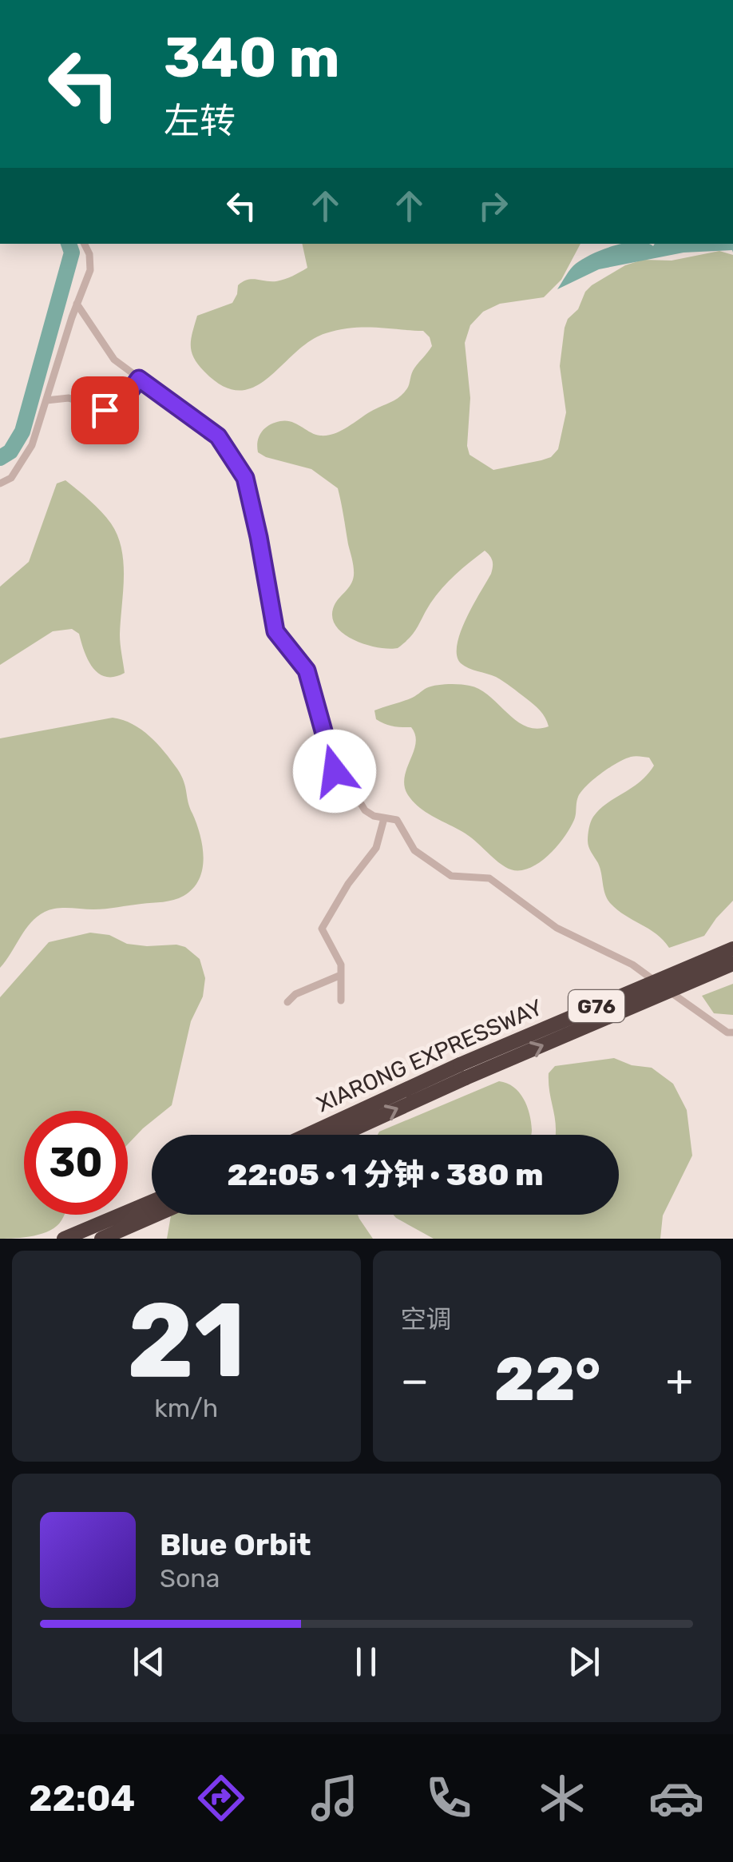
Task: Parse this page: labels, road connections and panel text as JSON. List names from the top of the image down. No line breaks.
{"streets":{"highway":["G76","XIARONG EXPRESSWAY"]},"page":{"turn":["340 m","左转"],"limit":"30","trip":"22:05 · 1 分钟 · 380 m","tile":[["21","km/h"],"空调"],"heat":["−","22°","+"],"song":["Blue Orbit","Sona"],"tabs":"22:04"}}
